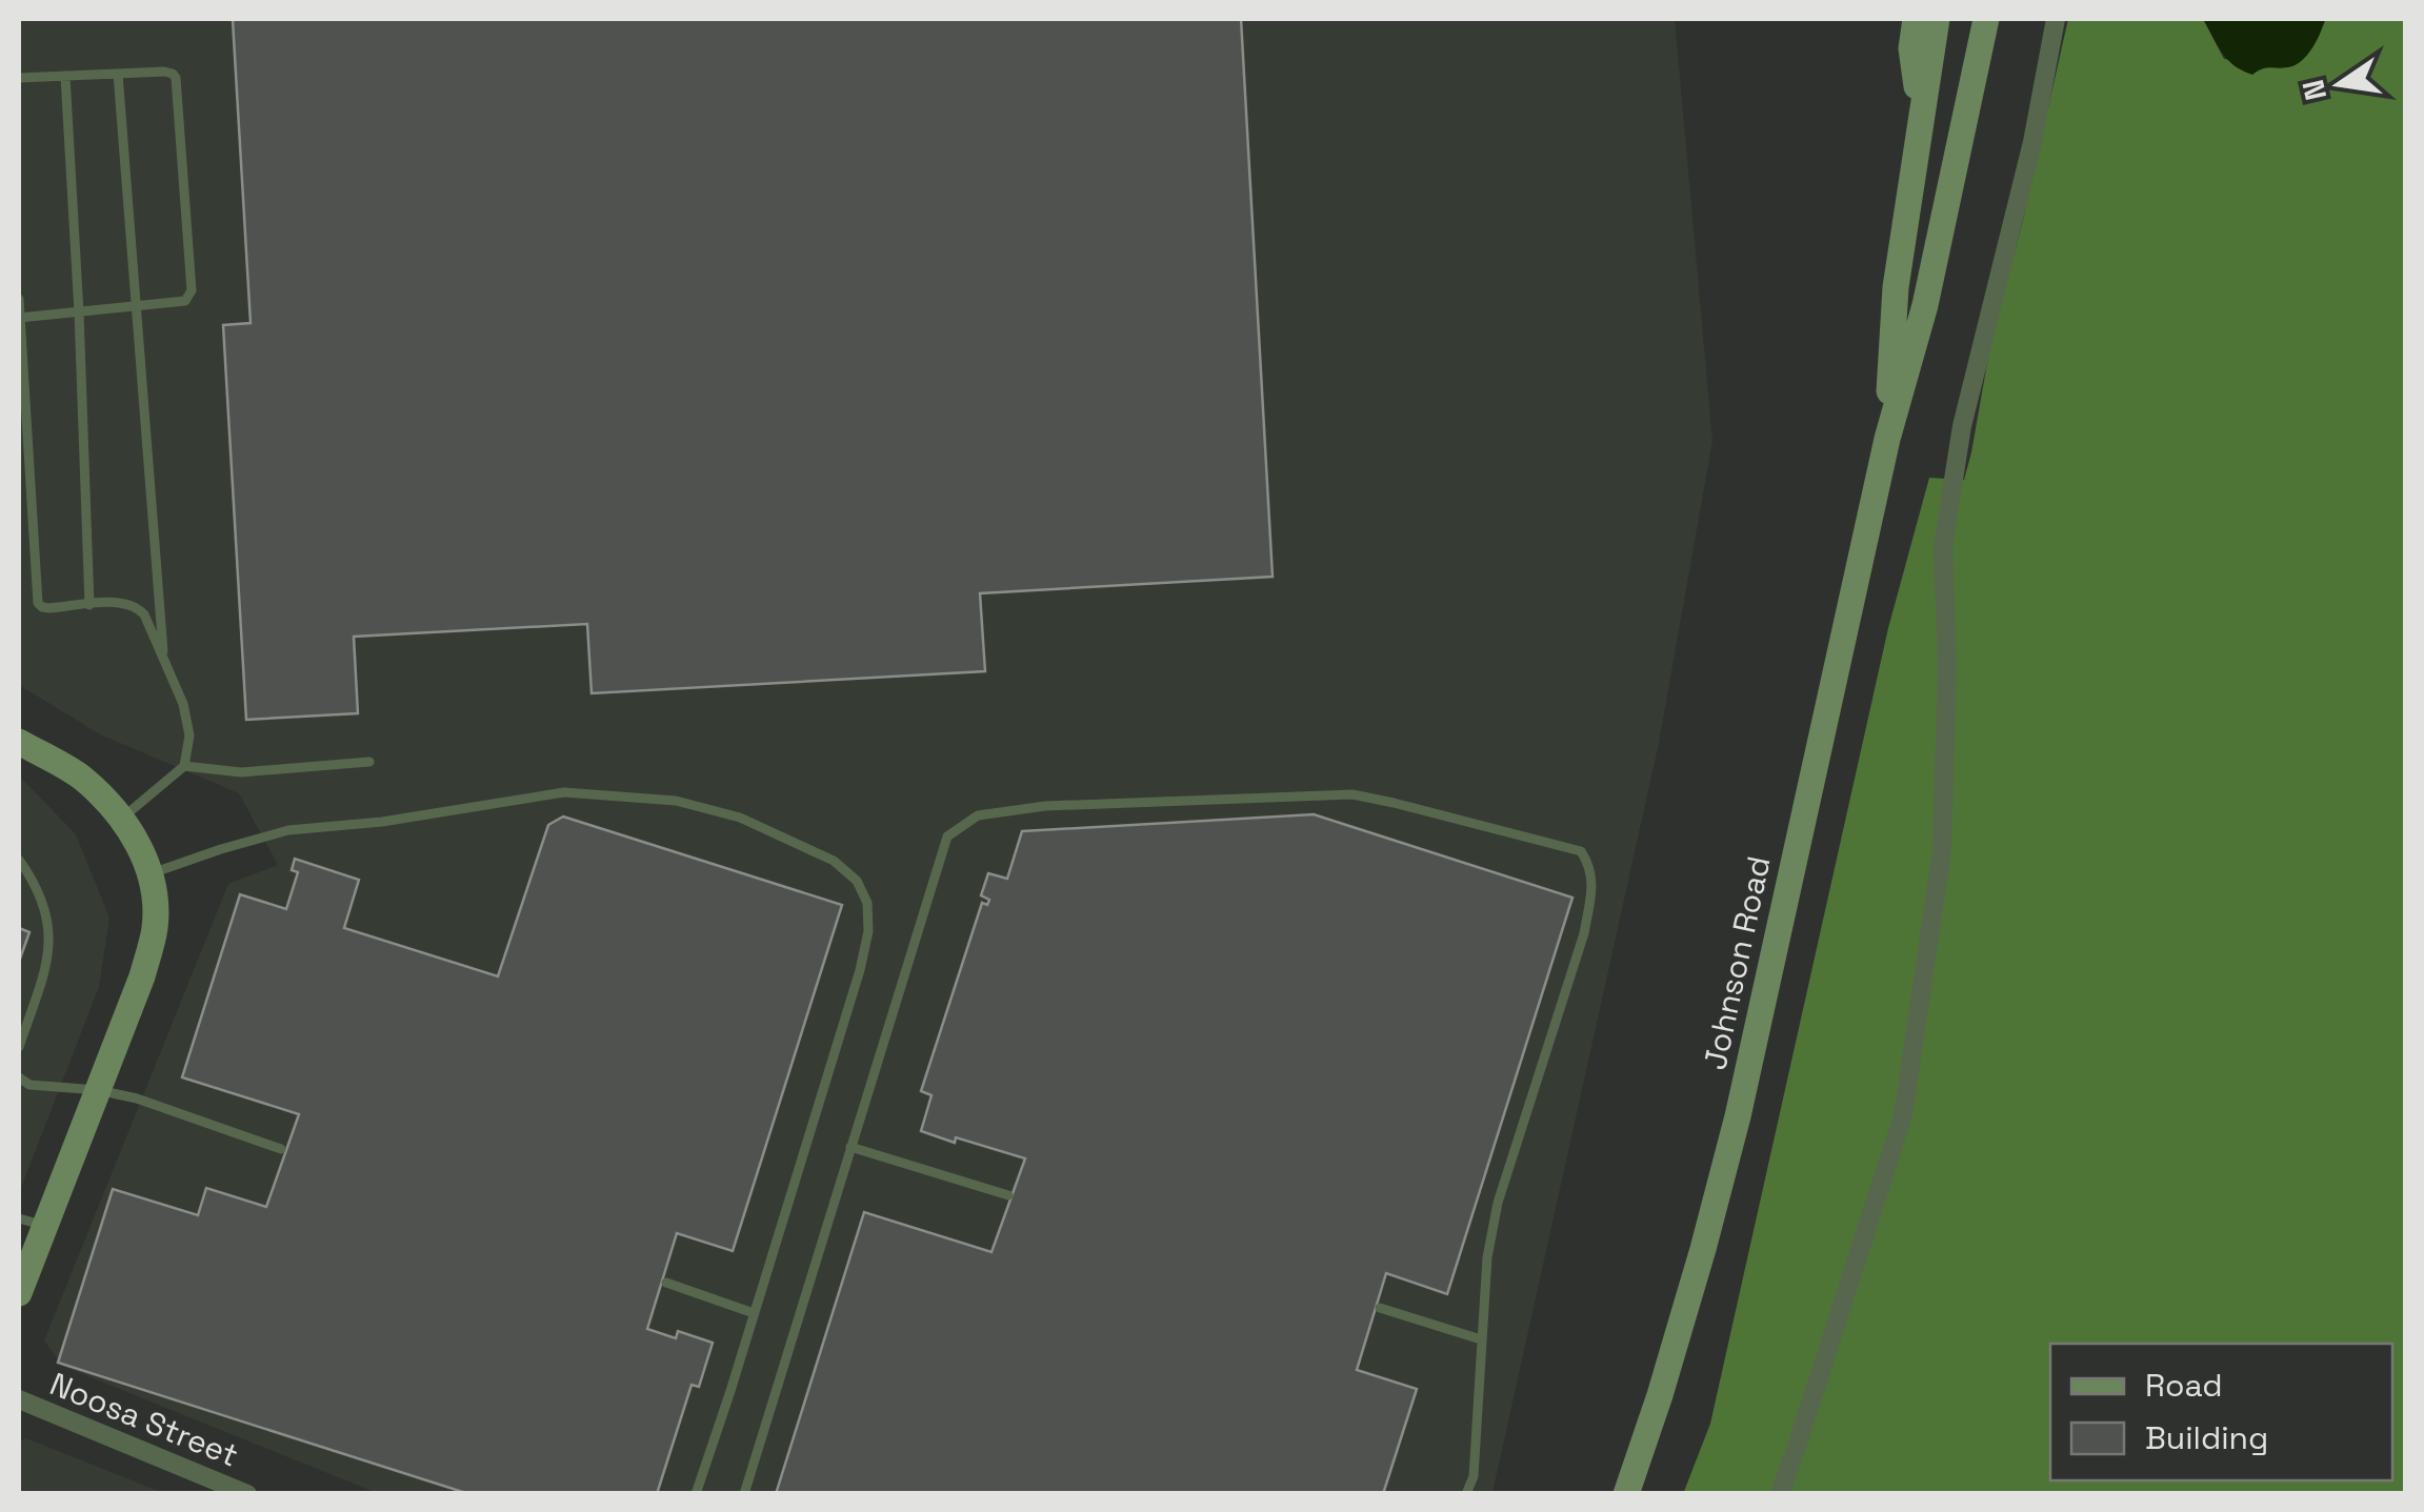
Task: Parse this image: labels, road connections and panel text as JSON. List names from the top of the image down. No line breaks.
{"streets":{"main road":["Johnson Road"],"street":["Noosa Street"]},"legend":["Road","Building"],"north":"left"}
